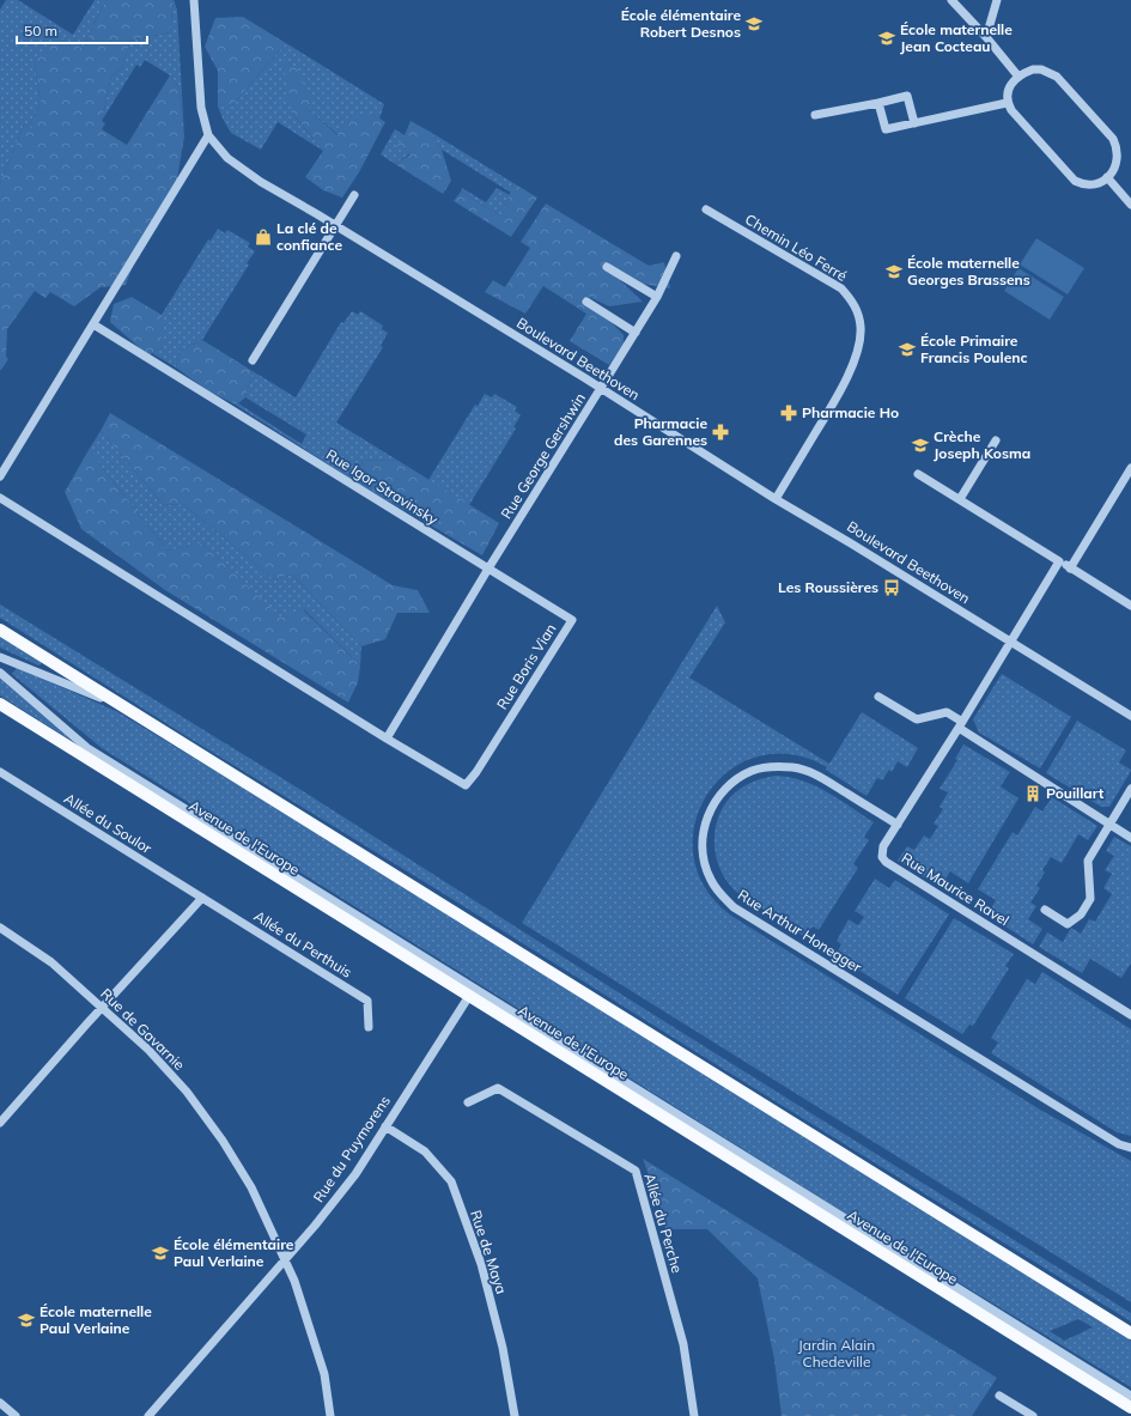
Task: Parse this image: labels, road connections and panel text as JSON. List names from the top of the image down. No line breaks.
{"streets":{"main road":["Avenue de l'Europe"],"street":["Chemin Léo Ferré","Boulevard Beethoven","Rue George Gershwin","Rue Igor Stravinsky","Rue Boris Vian","Allée du Soulor","Rue Maurice Ravel","Rue Arthur Honegger","Allée du Perthuis","Rue de Gavarnie","Rue du Puymorens","Allée du Perche","Rue de Maya"]},"crossings":[["Chemin Léo Ferré","Boulevard Beethoven"],["Boulevard Beethoven","Rue George Gershwin"],["Boulevard Beethoven","Rue Maurice Ravel"],["Rue George Gershwin","Rue Igor Stravinsky"],["Rue George Gershwin","Rue Boris Vian"],["Rue Igor Stravinsky","Rue Boris Vian"],["Allée du Soulor","Allée du Perthuis"],["Avenue de l'Europe","Rue du Puymorens"],["Rue Maurice Ravel","Rue Arthur Honegger"],["Rue de Gavarnie","Rue du Puymorens"],["Rue du Puymorens","Rue de Maya"]],"parks":["Jardin Alain Chedeville"],"places":{"school or university":["École élémentaire Robert Desnos","École maternelle Jean Cocteau","École maternelle Georges Brassens","École Primaire Francis Poulenc","Crèche Joseph Kosma","École élémentaire Paul Verlaine","École maternelle Paul Verlaine"],"shop":["La clé de confiance"],"pharmacy":["Pharmacie Ho","Pharmacie des Garennes"],"bus stop":["Les Roussières"],"building":["Pouillart"]},"scale_bar":"50 m"}
